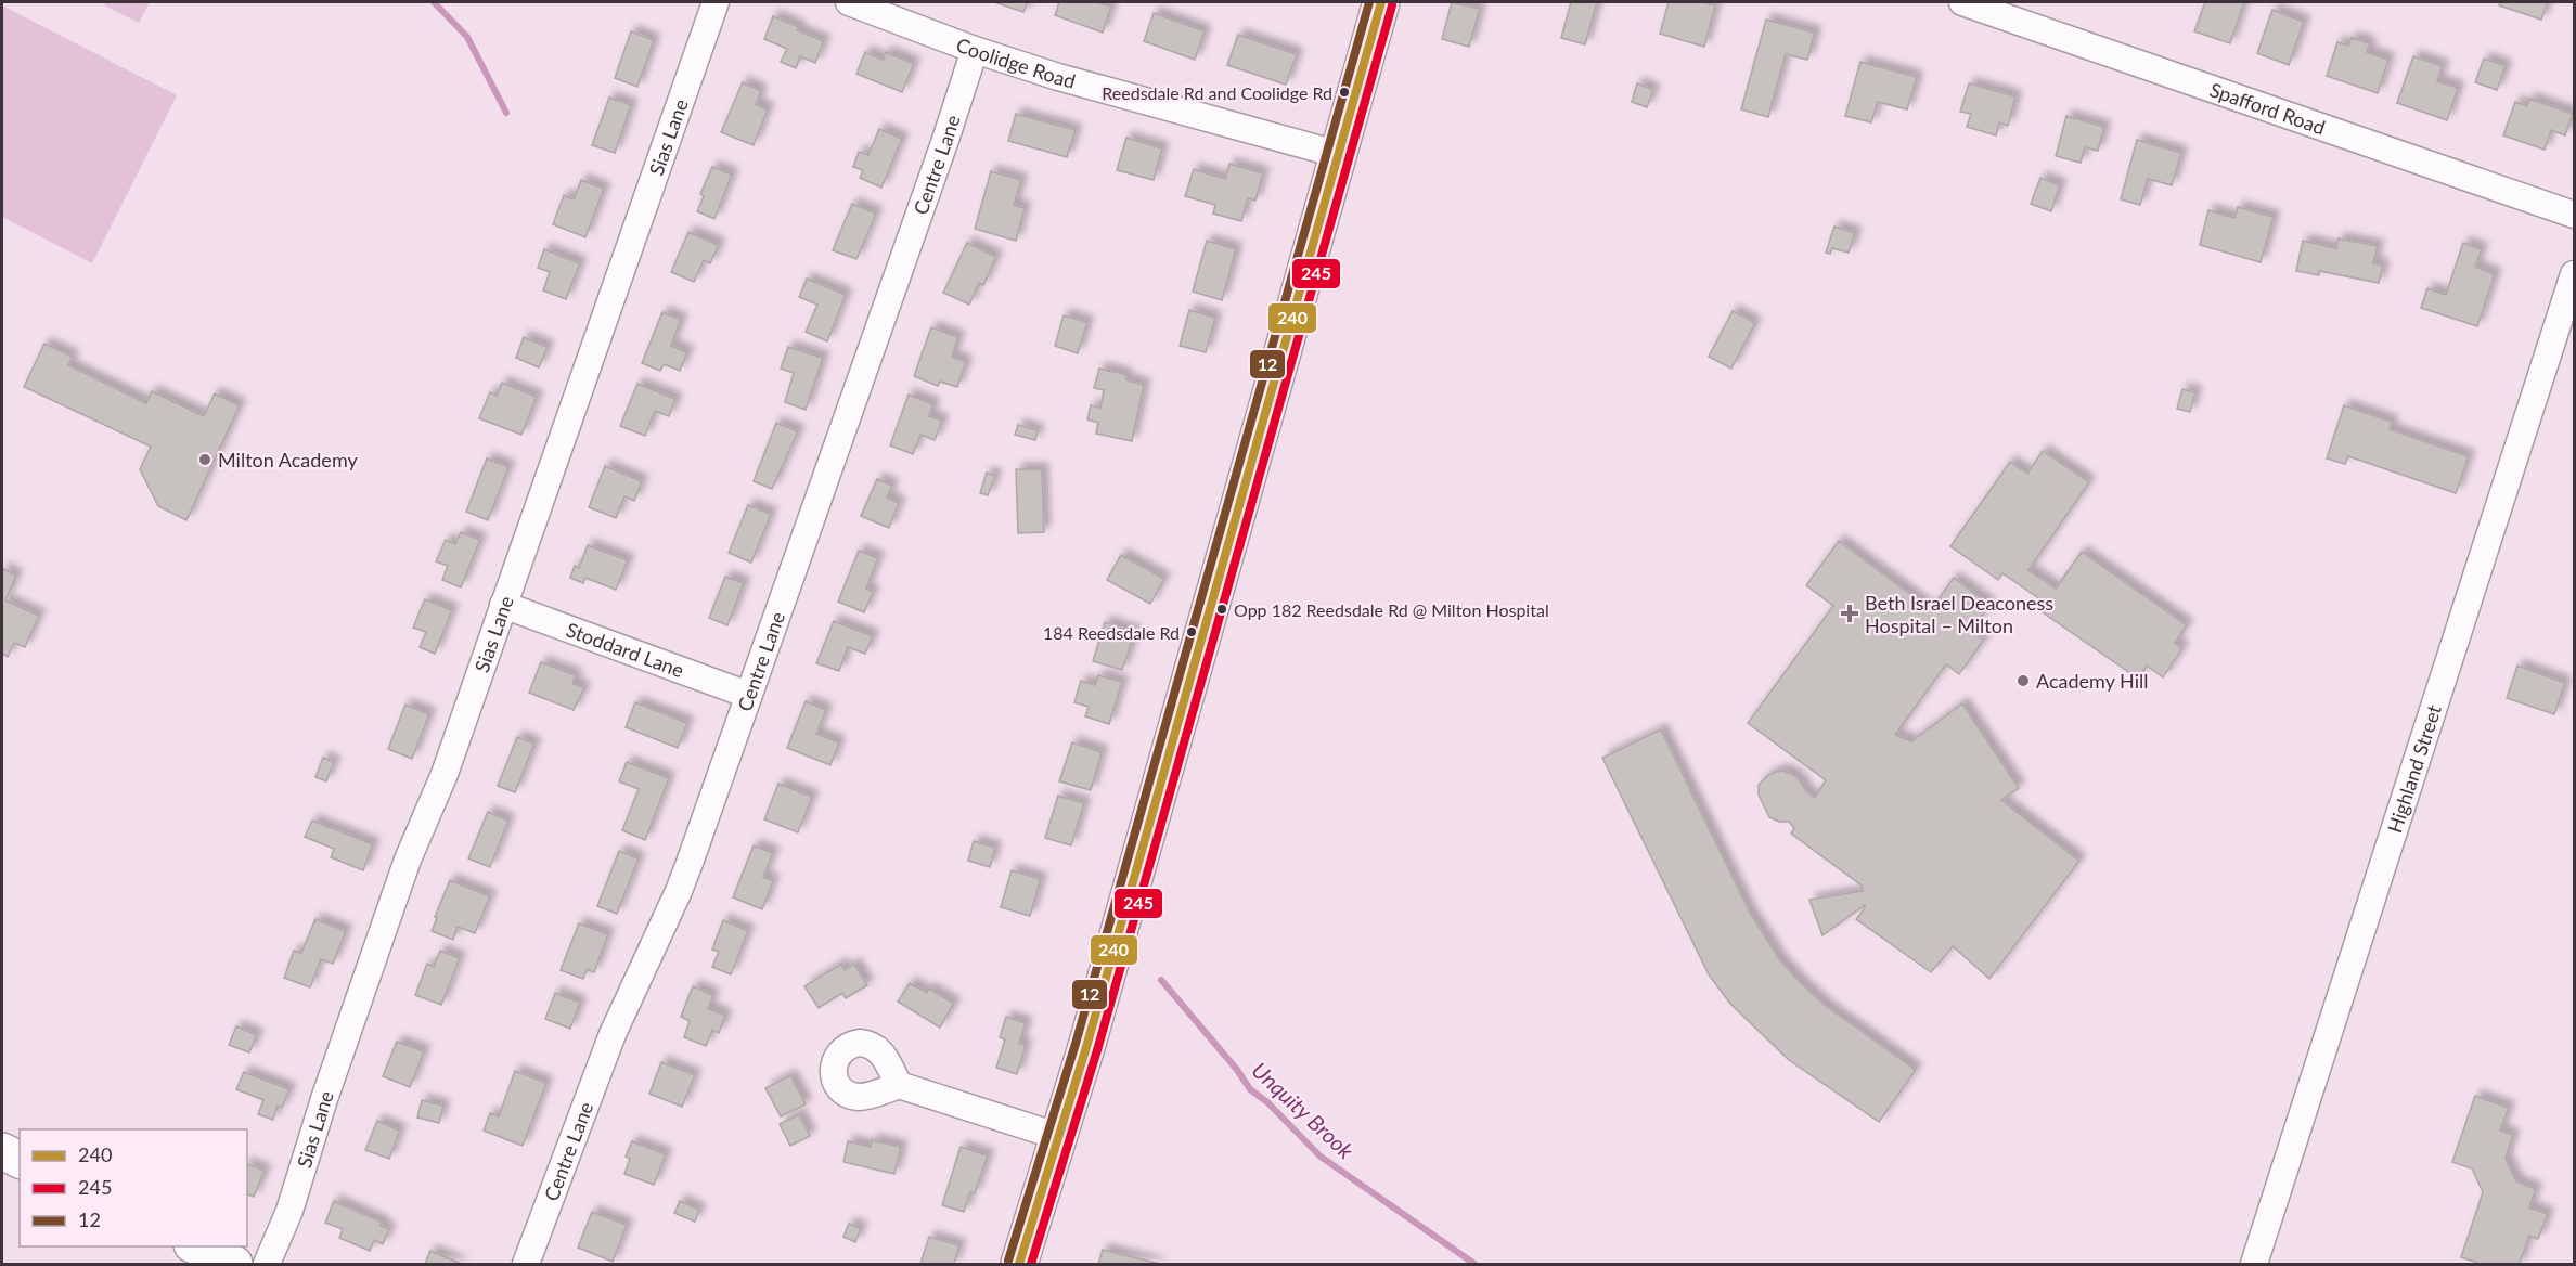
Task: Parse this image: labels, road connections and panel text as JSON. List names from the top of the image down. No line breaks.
{"streets":{"street":["Coolidge Road","Spafford Road","Sias Lane","Centre Lane","Stoddard Lane","Highland Street"]},"crossings":[["Coolidge Road","Centre Lane"],["Sias Lane","Stoddard Lane"],["Centre Lane","Stoddard Lane"]],"water":["Unquity Brook"],"places":{"other":["Reedsdale Rd and Coolidge Rd","Milton Academy","Opp 182 Reedsdale Rd @ Milton Hospital","184 Reedsdale Rd","Academy Hill"],"health":["Beth Israel Deaconess Hospital – Milton"]},"lines":["transit line 240","transit line 12","transit line 245"],"legend":["240","245","12"]}
